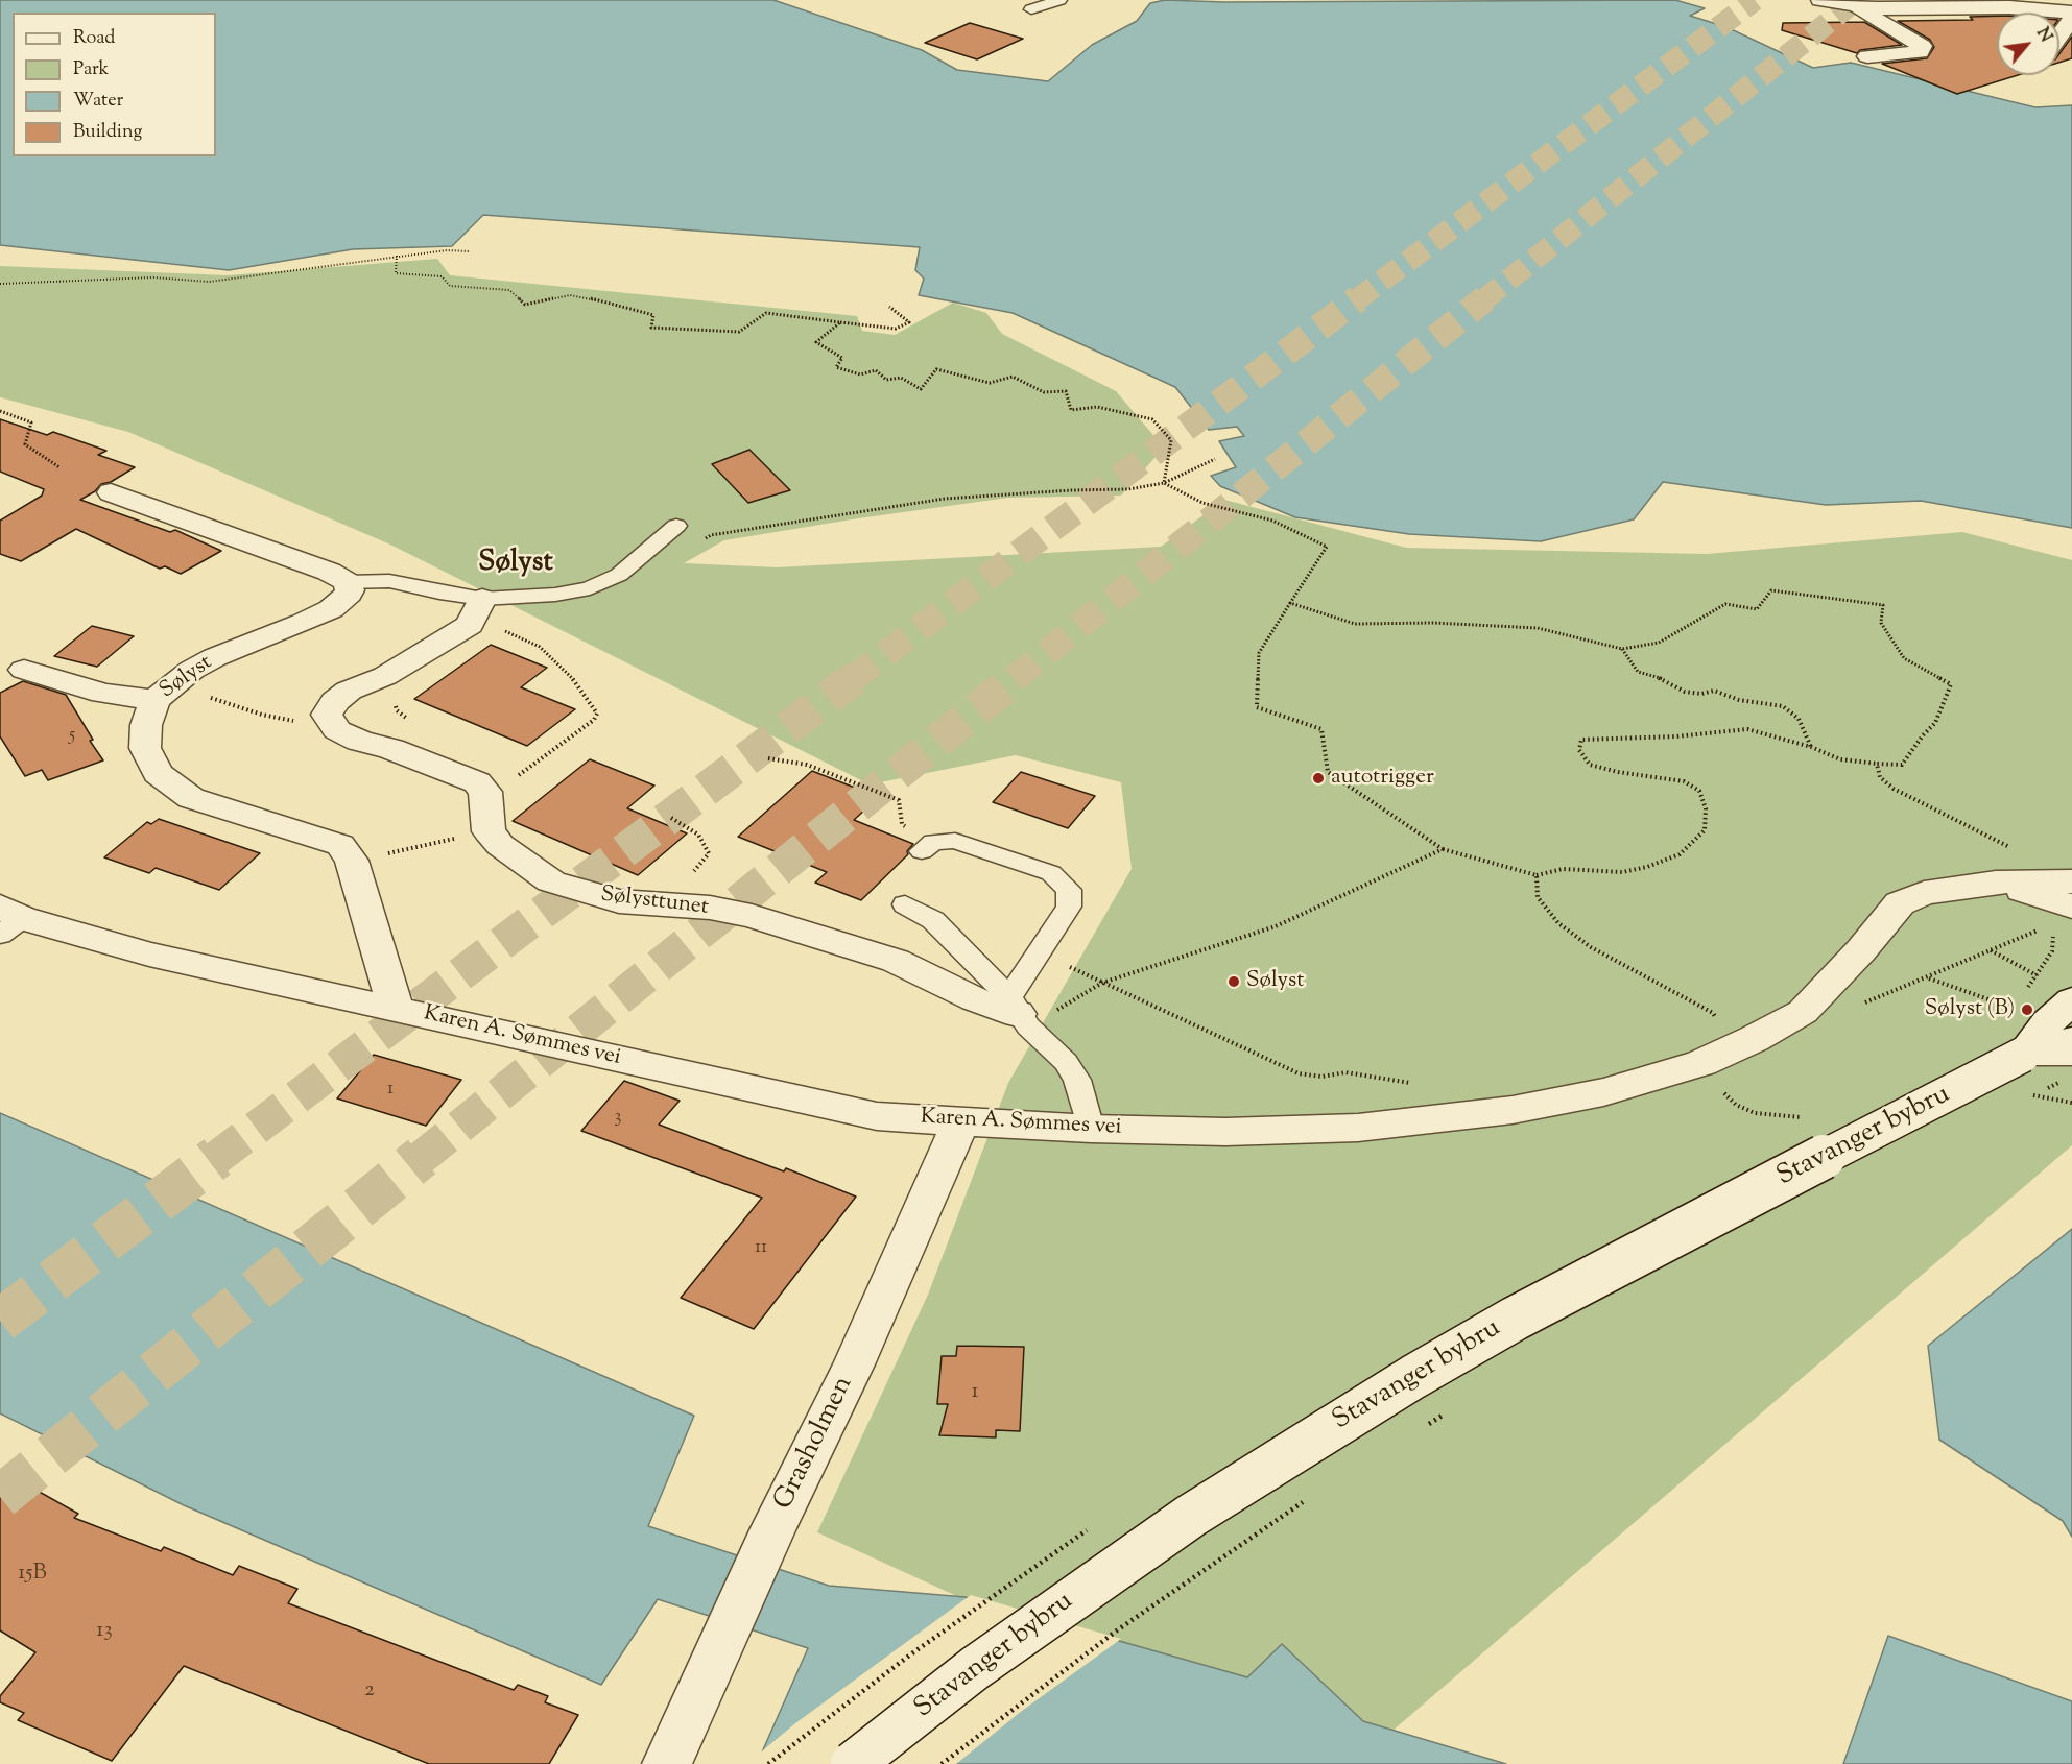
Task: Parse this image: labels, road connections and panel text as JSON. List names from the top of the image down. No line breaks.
{"streets":{"street":["Sølyst","Sølysttunet","Karen A. Sømmes vei","Stavanger bybru","Grasholmen"]},"crossings":[["Sølysttunet","Karen A. Sømmes vei"],["Karen A. Sømmes vei","Grasholmen"]],"districts":["Sølyst"],"places":["autotrigger","Sølyst","Sølyst (B)"],"house_numbers":["5","1","3","11","1","15B","13","2"],"legend":["Road","Park","Water","Building"],"north":"top right"}
